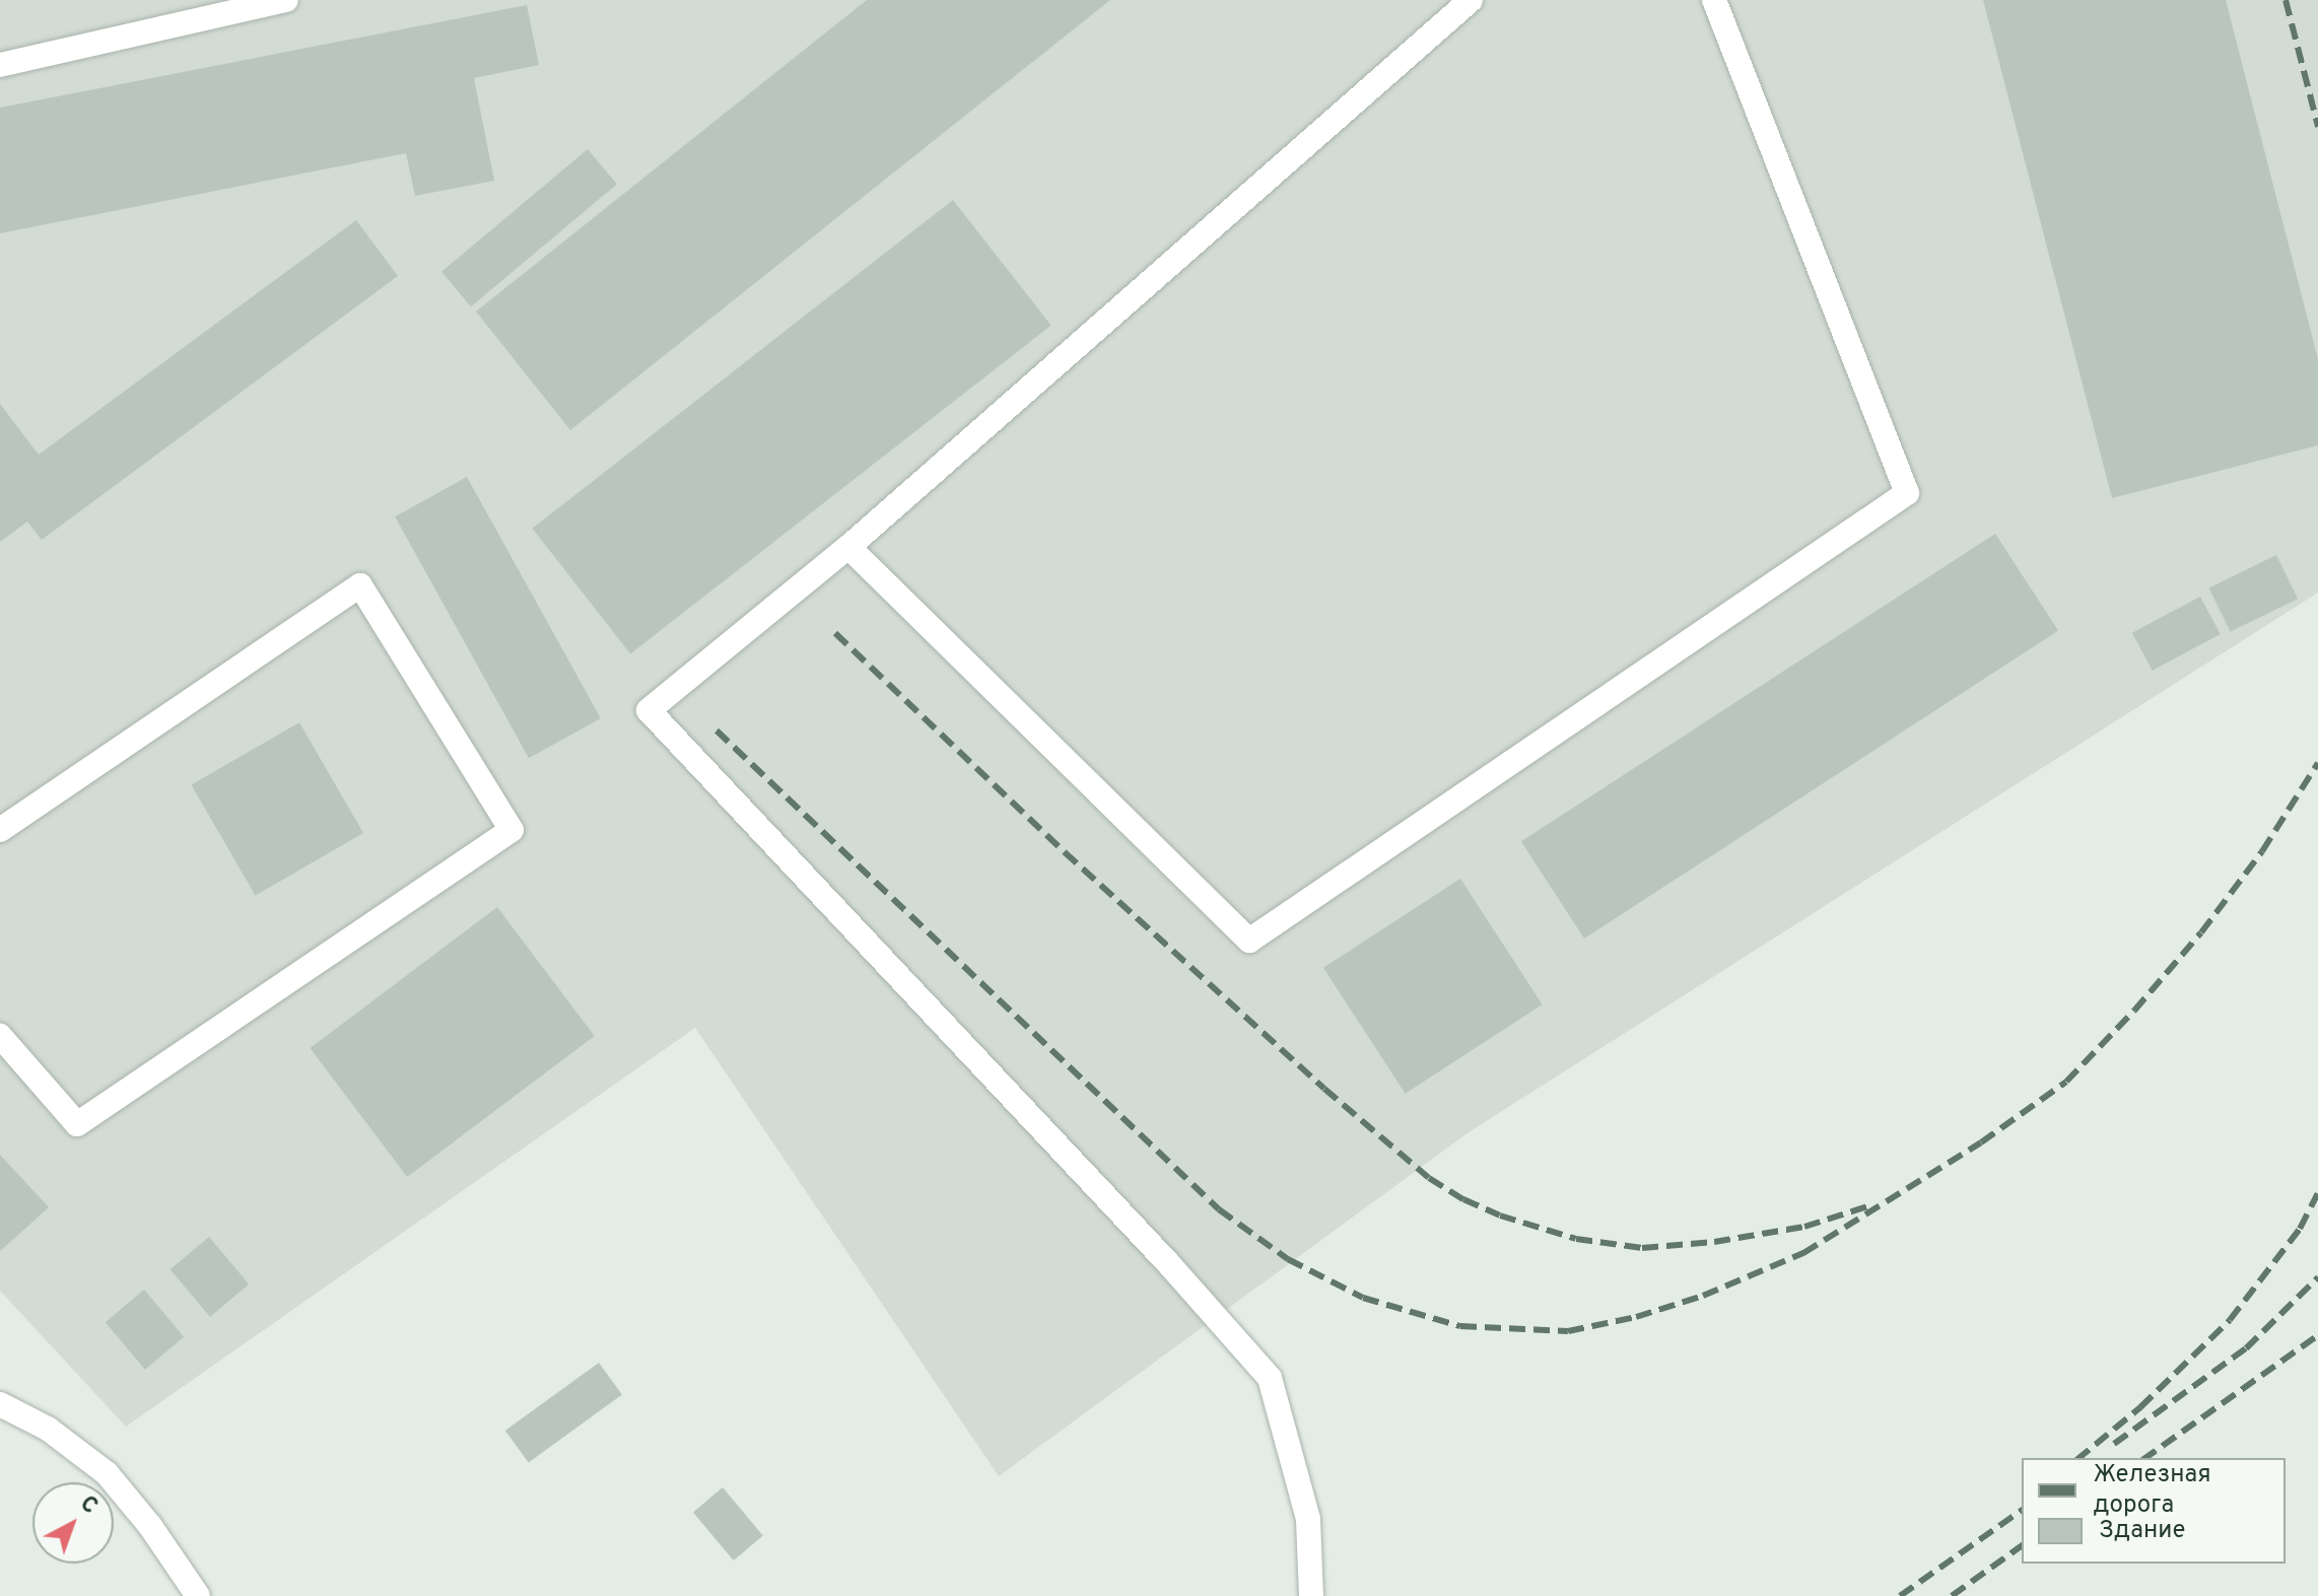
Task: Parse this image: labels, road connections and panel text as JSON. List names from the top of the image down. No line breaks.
{"legend":["Железная дорога","Здание"],"north":"top right"}
